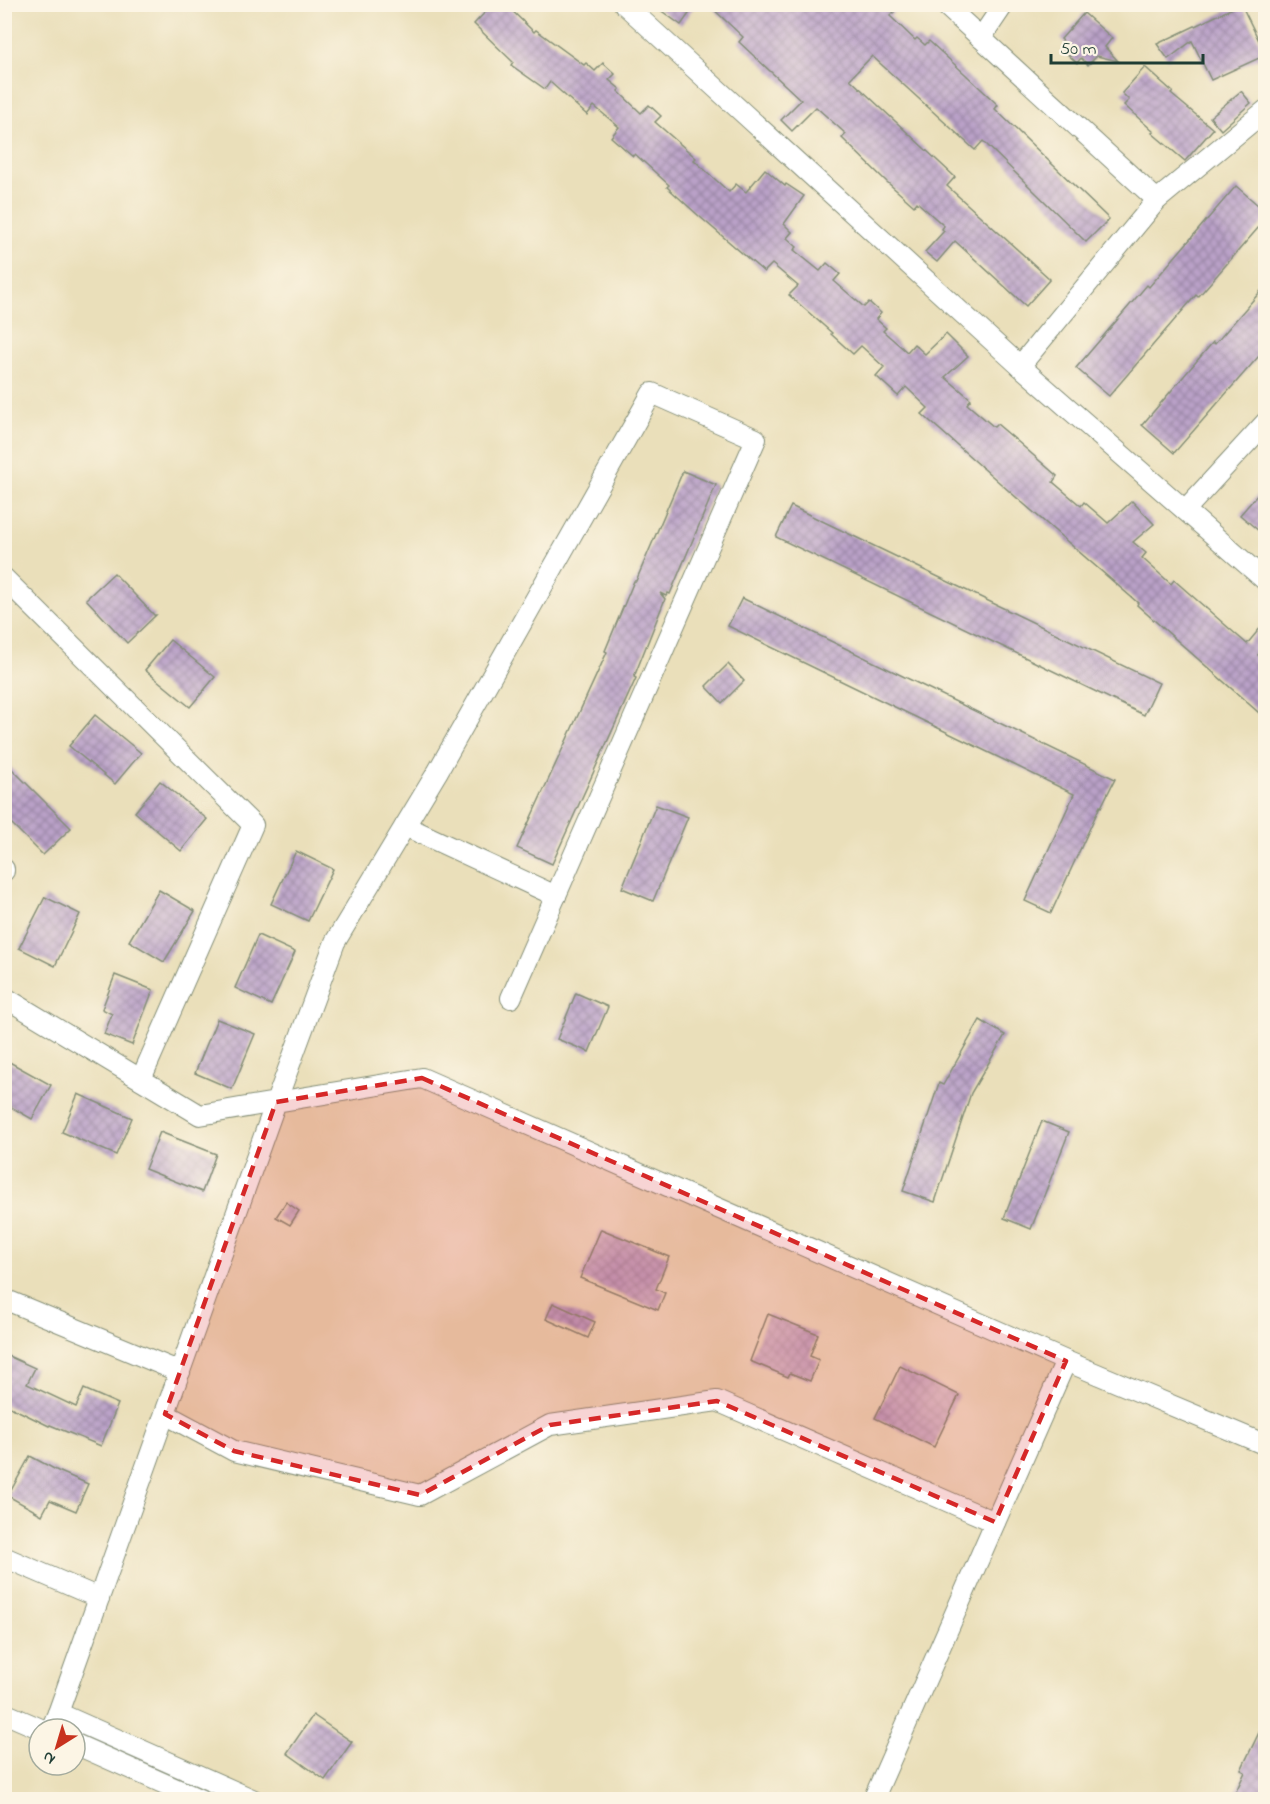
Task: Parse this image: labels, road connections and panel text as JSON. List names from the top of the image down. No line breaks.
{"scale_bar":"50 m","north":"bottom left"}
